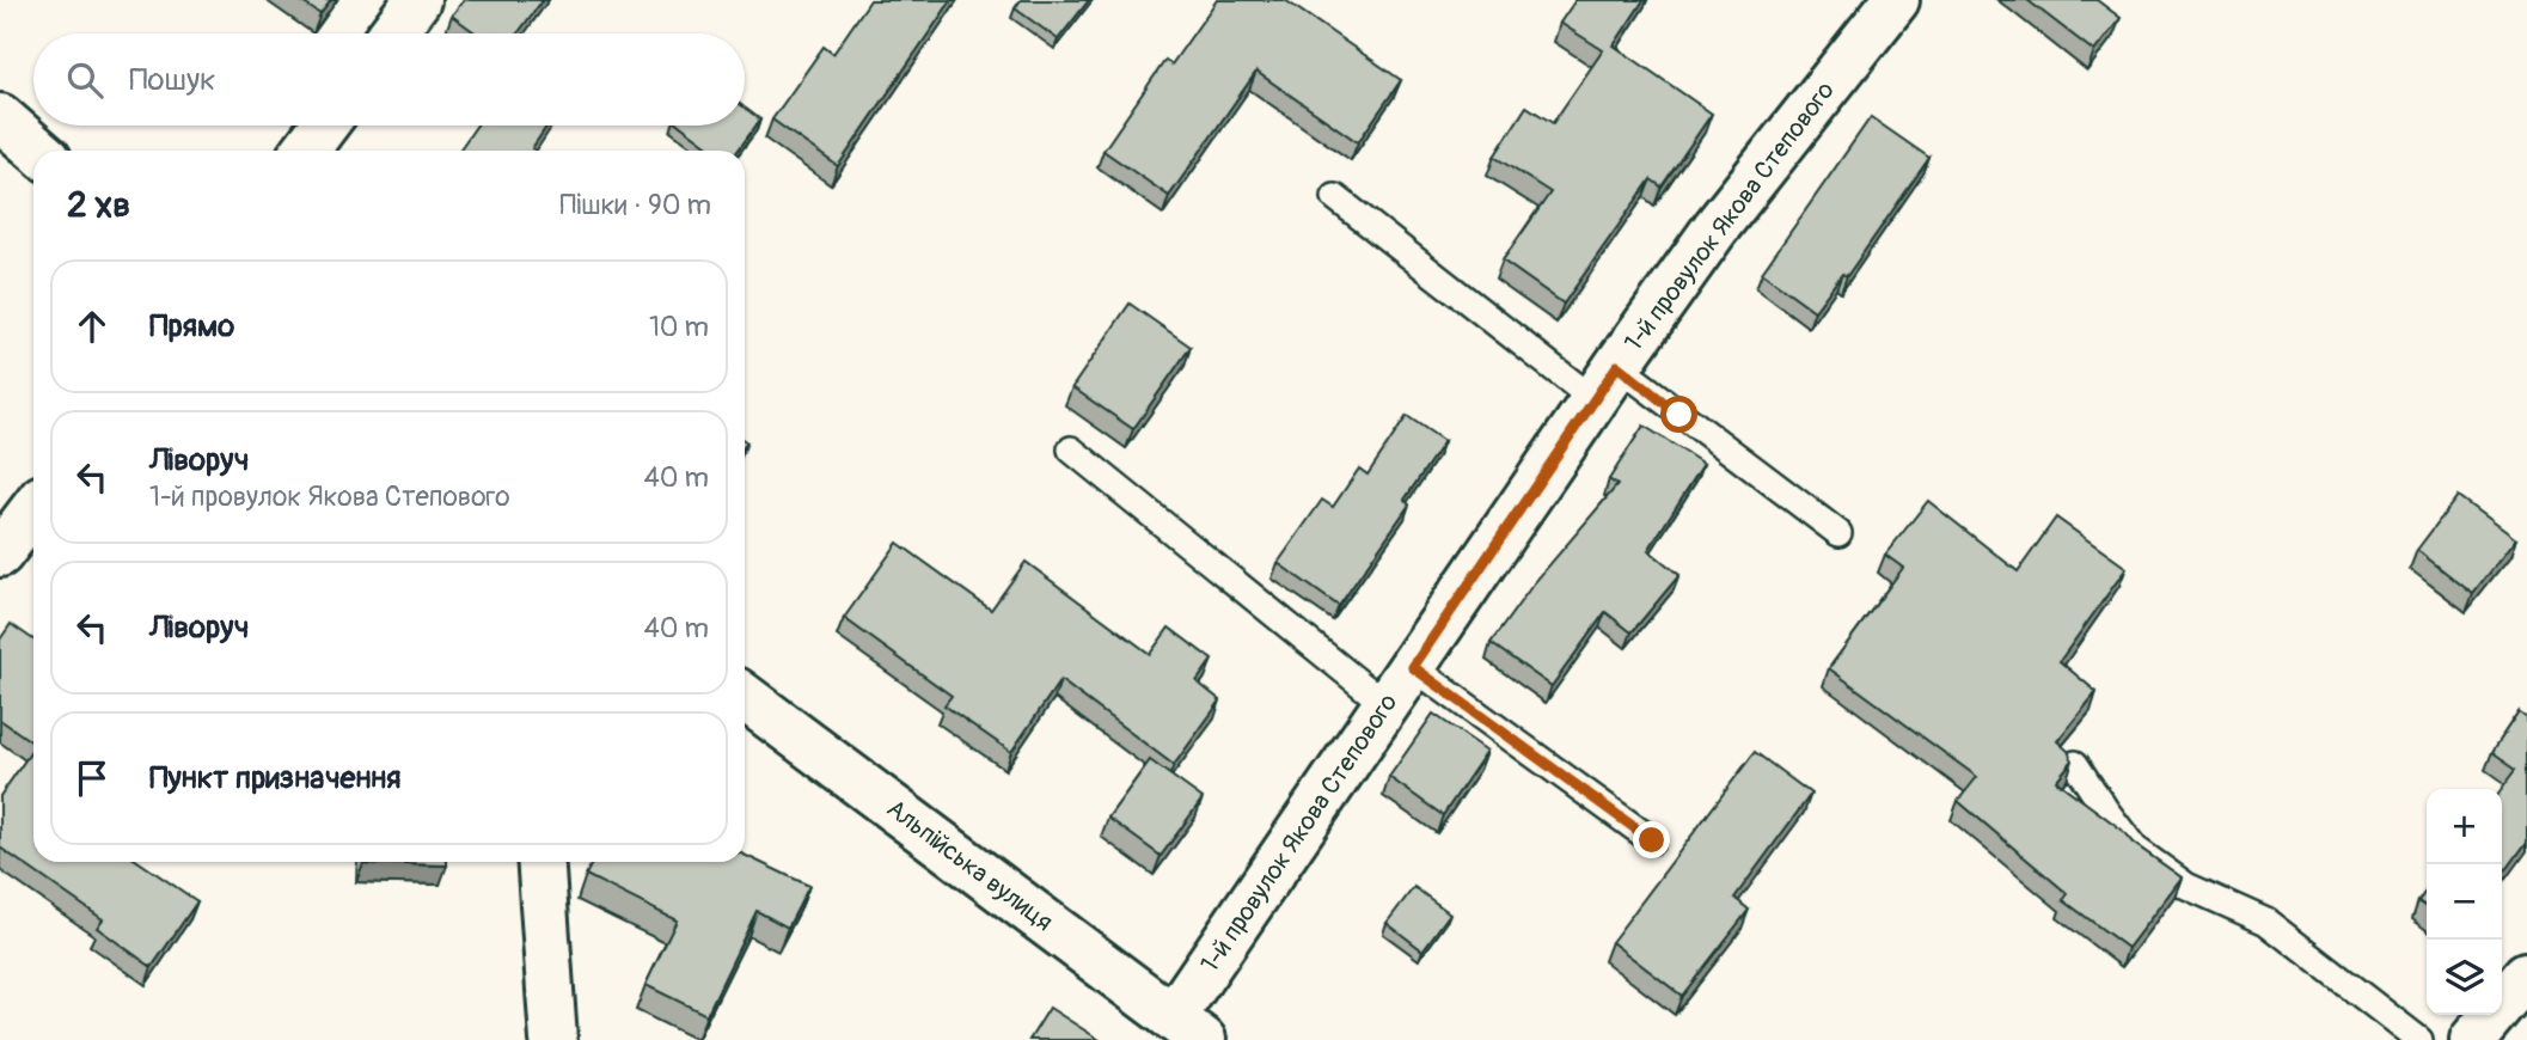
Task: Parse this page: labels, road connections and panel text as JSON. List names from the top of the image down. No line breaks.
{"streets":{"street":["1-й провулок Якова Степового","Альпійська вулиця"]},"crossings":[["1-й провулок Якова Степового","Альпійська вулиця"]],"page":{"search":"Пошук","heading":["2 хв","Пішки · 90 m"],"list":[["Прямо","10 m"],["Ліворуч","1-й провулок Якова Степового","40 m"],["Ліворуч","40 m"],"Пункт призначення"],"map_buttons":["+","−"]}}
